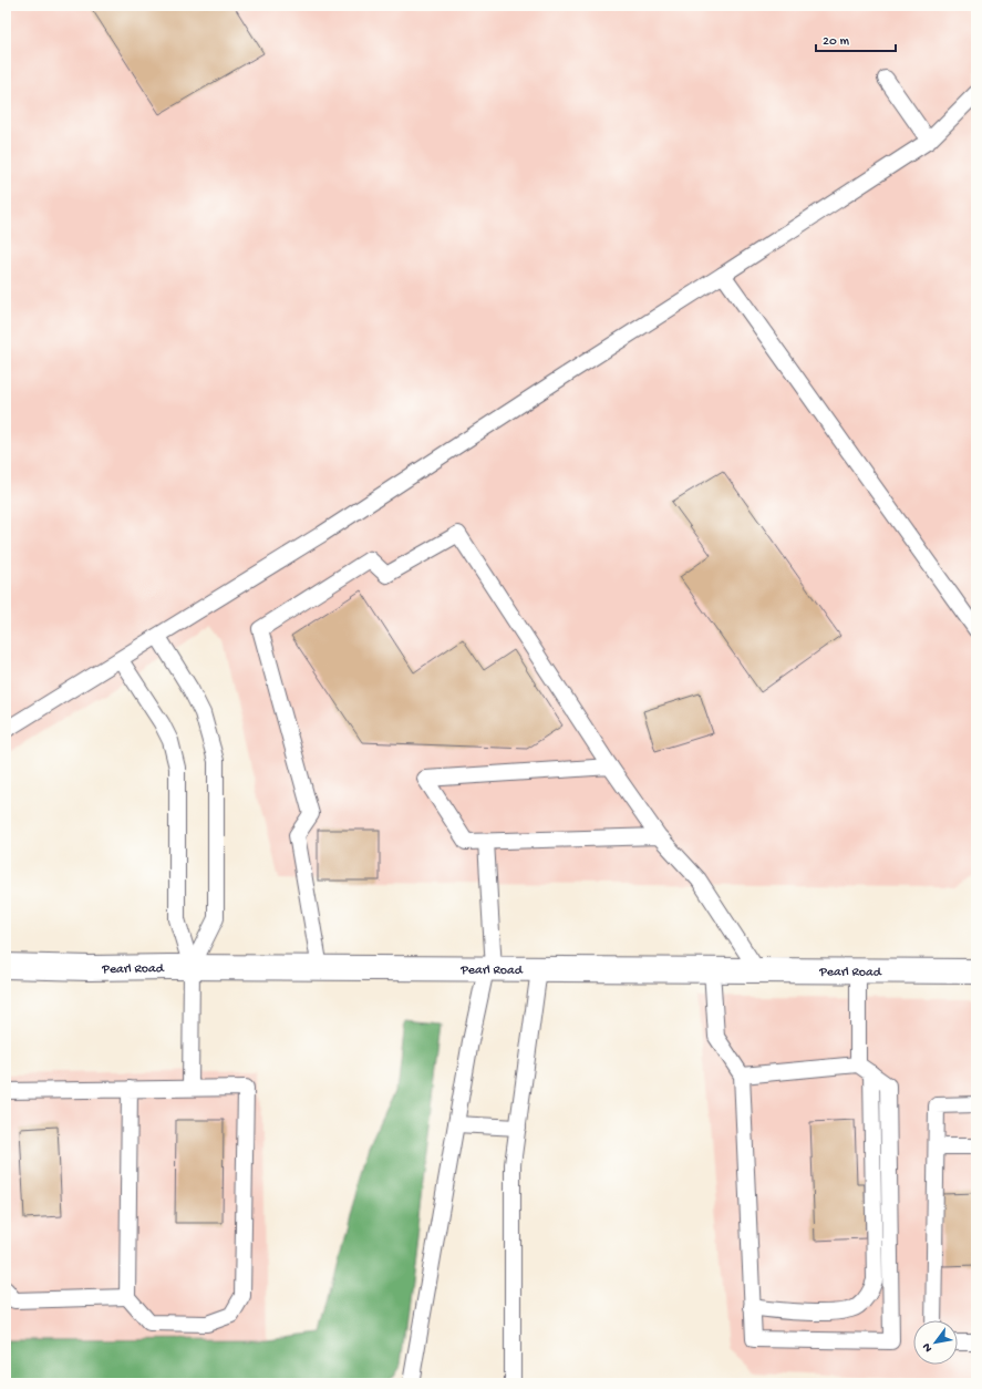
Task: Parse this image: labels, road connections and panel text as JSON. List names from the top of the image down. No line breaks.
{"streets":{"main road":["Pearl Road"]},"scale_bar":"20 m","north":"bottom left"}
